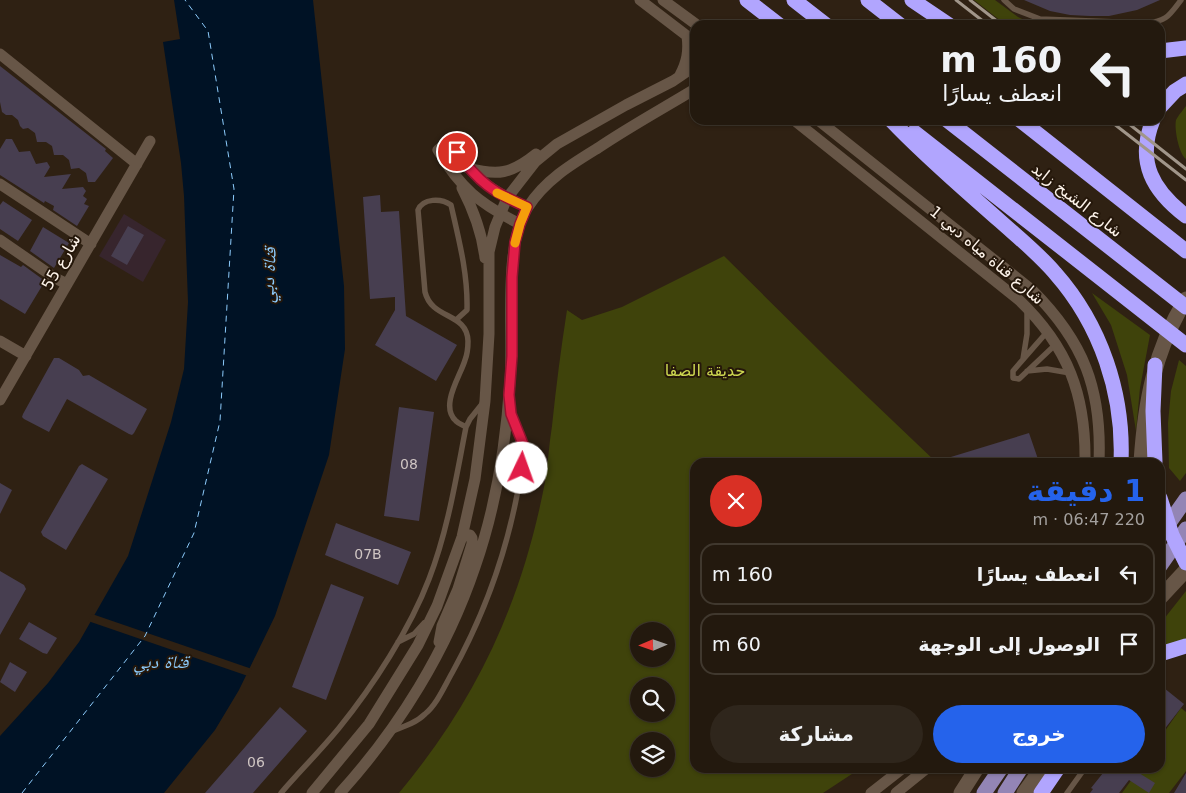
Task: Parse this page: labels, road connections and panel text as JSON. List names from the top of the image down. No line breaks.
{"streets":{"highway":["شارع الشيخ زايد"],"street":["شارع قناة مياه دبي 1","شارع 55"]},"water":["قناة دبي"],"parks":["حديقة الصفا"],"house_numbers":["08","07B","06"],"north":"left","page":{"turn":["160 m","انعطف يسارًا"],"heading":["1 دقيقة","220 m · 06:47"],"list":[{"name":"انعطف يسارًا","value":"160 m"},{"name":"الوصول إلى الوجهة","value":"60 m"}],"buttons":["خروج","مشاركة"]}}
